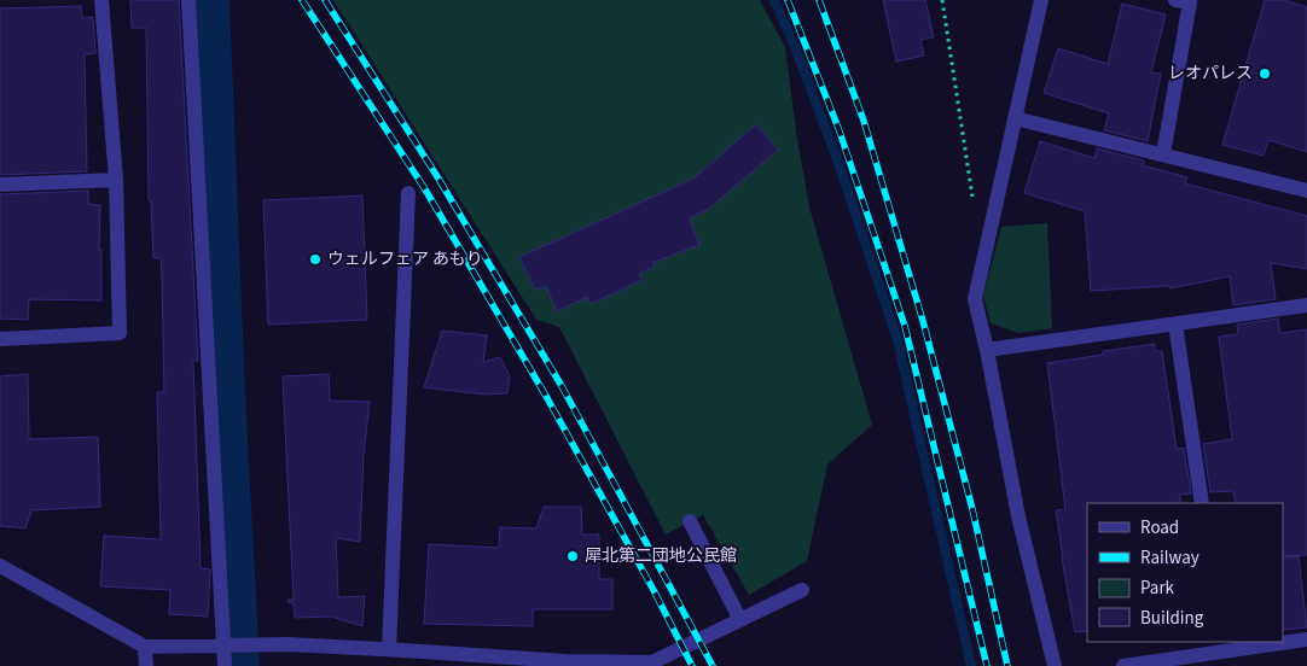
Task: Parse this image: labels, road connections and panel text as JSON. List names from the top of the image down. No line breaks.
{"places":["レオパレス","ウェルフェア あもり","犀北第二団地公民館"],"legend":["Road","Railway","Park","Building"]}
